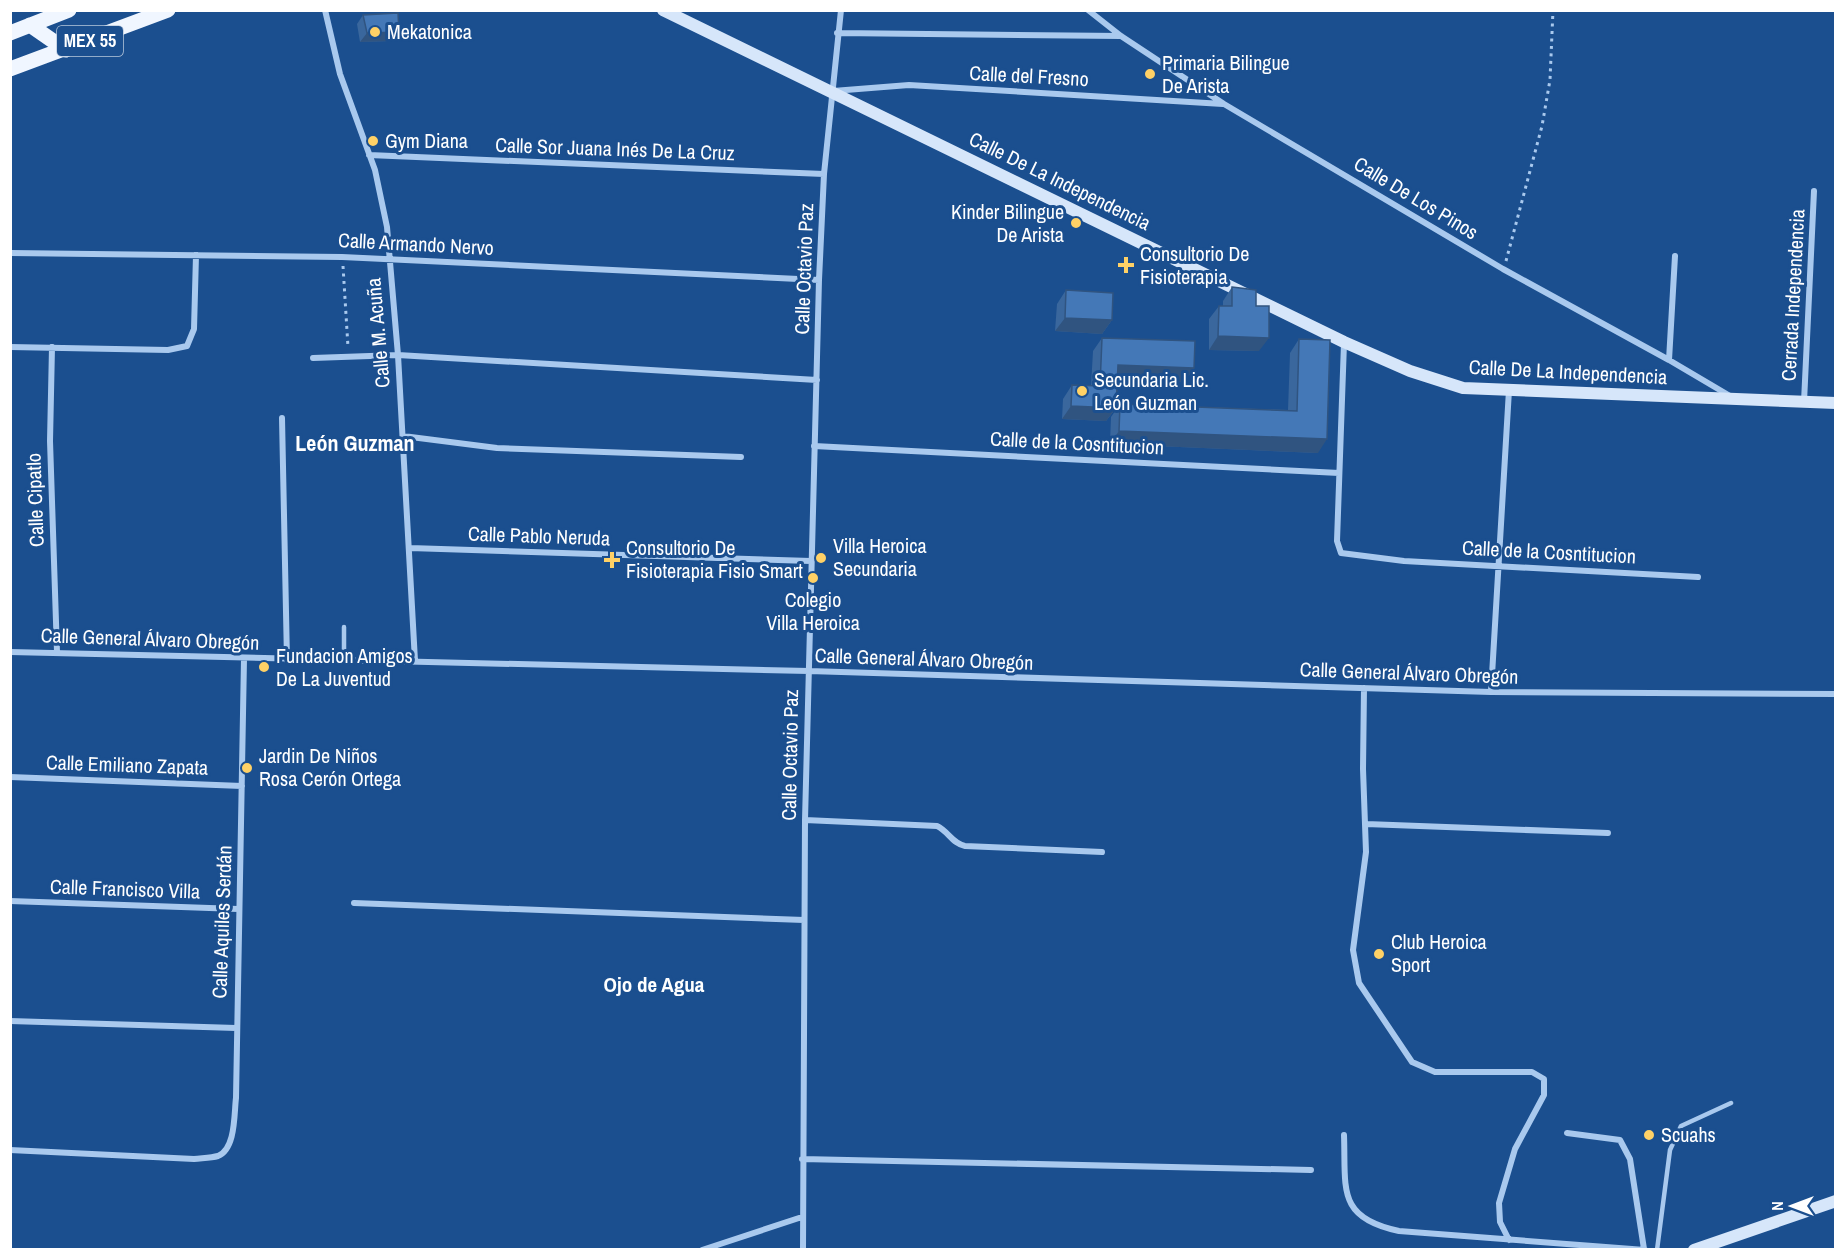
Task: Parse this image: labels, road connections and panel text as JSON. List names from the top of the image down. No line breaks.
{"streets":{"main road":["MEX 55"],"street":["Calle del Fresno","Calle Sor Juana Inés De La Cruz","Calle De La Independencia","Calle De Los Pinos","Calle Armando Nervo","Calle Octavio Paz","Cerrada Independencia","Calle M. Acuña","Calle de la Cosntitucion","Calle Cipatlo","Calle Pablo Neruda","Calle General Álvaro Obregón","Calle Emiliano Zapata","Calle Francisco Villa","Calle Aquiles Serdán"]},"crossings":[["Calle del Fresno","Calle De La Independencia"],["Calle del Fresno","Calle De Los Pinos"],["Calle del Fresno","Calle Octavio Paz"],["Calle Sor Juana Inés De La Cruz","Calle Octavio Paz"],["Calle Sor Juana Inés De La Cruz","Calle M. Acuña"],["Calle De La Independencia","Calle De Los Pinos"],["Calle De La Independencia","Calle Octavio Paz"],["Calle De La Independencia","Cerrada Independencia"],["Calle Armando Nervo","Calle Octavio Paz"],["Calle Armando Nervo","Calle M. Acuña"],["Calle Octavio Paz","Calle de la Cosntitucion"],["Calle Octavio Paz","Calle Pablo Neruda"],["Calle Octavio Paz","Calle General Álvaro Obregón"],["Calle M. Acuña","Calle Pablo Neruda"],["Calle M. Acuña","Calle General Álvaro Obregón"],["Calle Cipatlo","Calle General Álvaro Obregón"],["Calle General Álvaro Obregón","Calle Aquiles Serdán"],["Calle Emiliano Zapata","Calle Aquiles Serdán"],["Calle Francisco Villa","Calle Aquiles Serdán"]],"districts":["León Guzman","Ojo de Agua"],"places":{"other":["Mekatonica","Primaria Bilingue De Arista","Gym Diana","Kinder Bilingue De Arista","Secundaria Lic. León Guzman","Villa Heroica Secundaria","Colegio Villa Heroica","Fundacion Amigos De La Juventud","Jardin De Niños Rosa Cerón Ortega","Club Heroica Sport","Scuahs"],"health":["Consultorio De Fisioterapia","Consultorio De Fisioterapia Fisio Smart"]},"north":"left"}
